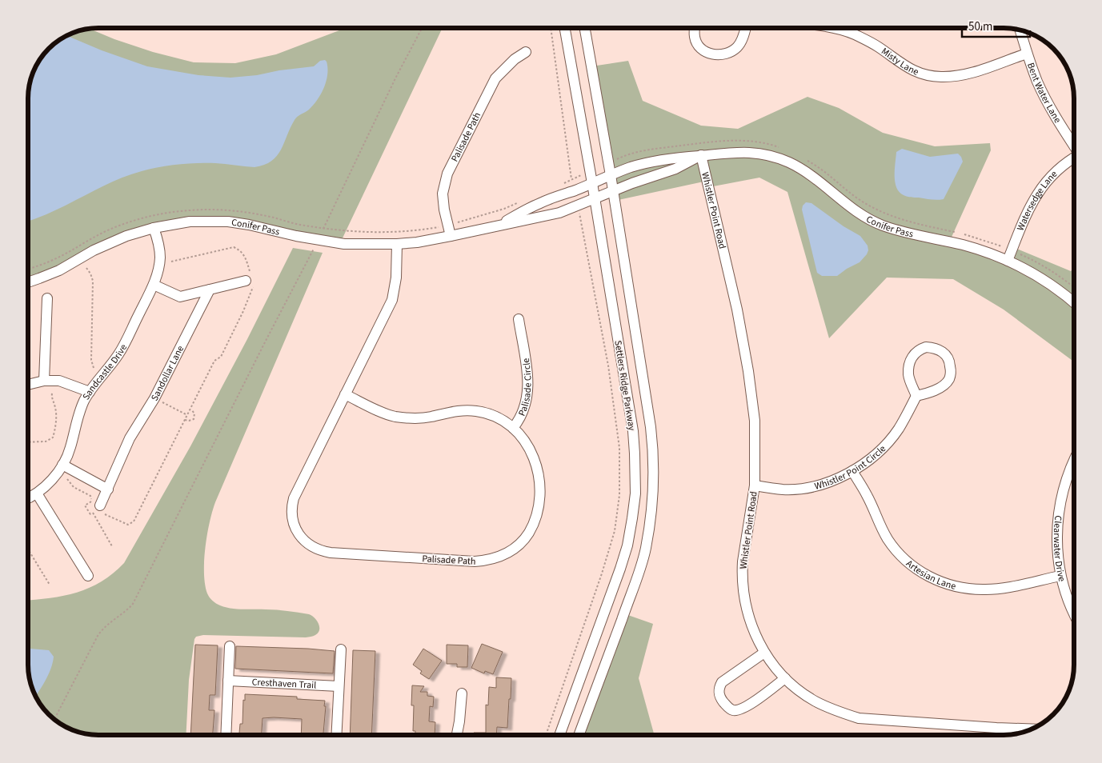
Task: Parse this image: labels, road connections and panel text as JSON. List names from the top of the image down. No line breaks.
{"streets":{"street":["Misty Lane","Bent Water Lane","Palisade Path","Watersedge Lane","Whistler Point Road","Conifer Pass","Sandcastle Drive","Sandollar Lane","Settlers Ridge Parkway","Palisade Circle","Whistler Point Circle","Clearwater Drive","Artesian Lane","Cresthaven Trail"]},"crossings":[["Misty Lane","Bent Water Lane"],["Palisade Path","Conifer Pass"],["Palisade Path","Palisade Circle"],["Watersedge Lane","Conifer Pass"],["Whistler Point Road","Conifer Pass"],["Whistler Point Road","Whistler Point Circle"],["Conifer Pass","Sandcastle Drive"],["Conifer Pass","Settlers Ridge Parkway"],["Whistler Point Circle","Artesian Lane"],["Clearwater Drive","Artesian Lane"]],"scale_bar":"50 m"}
